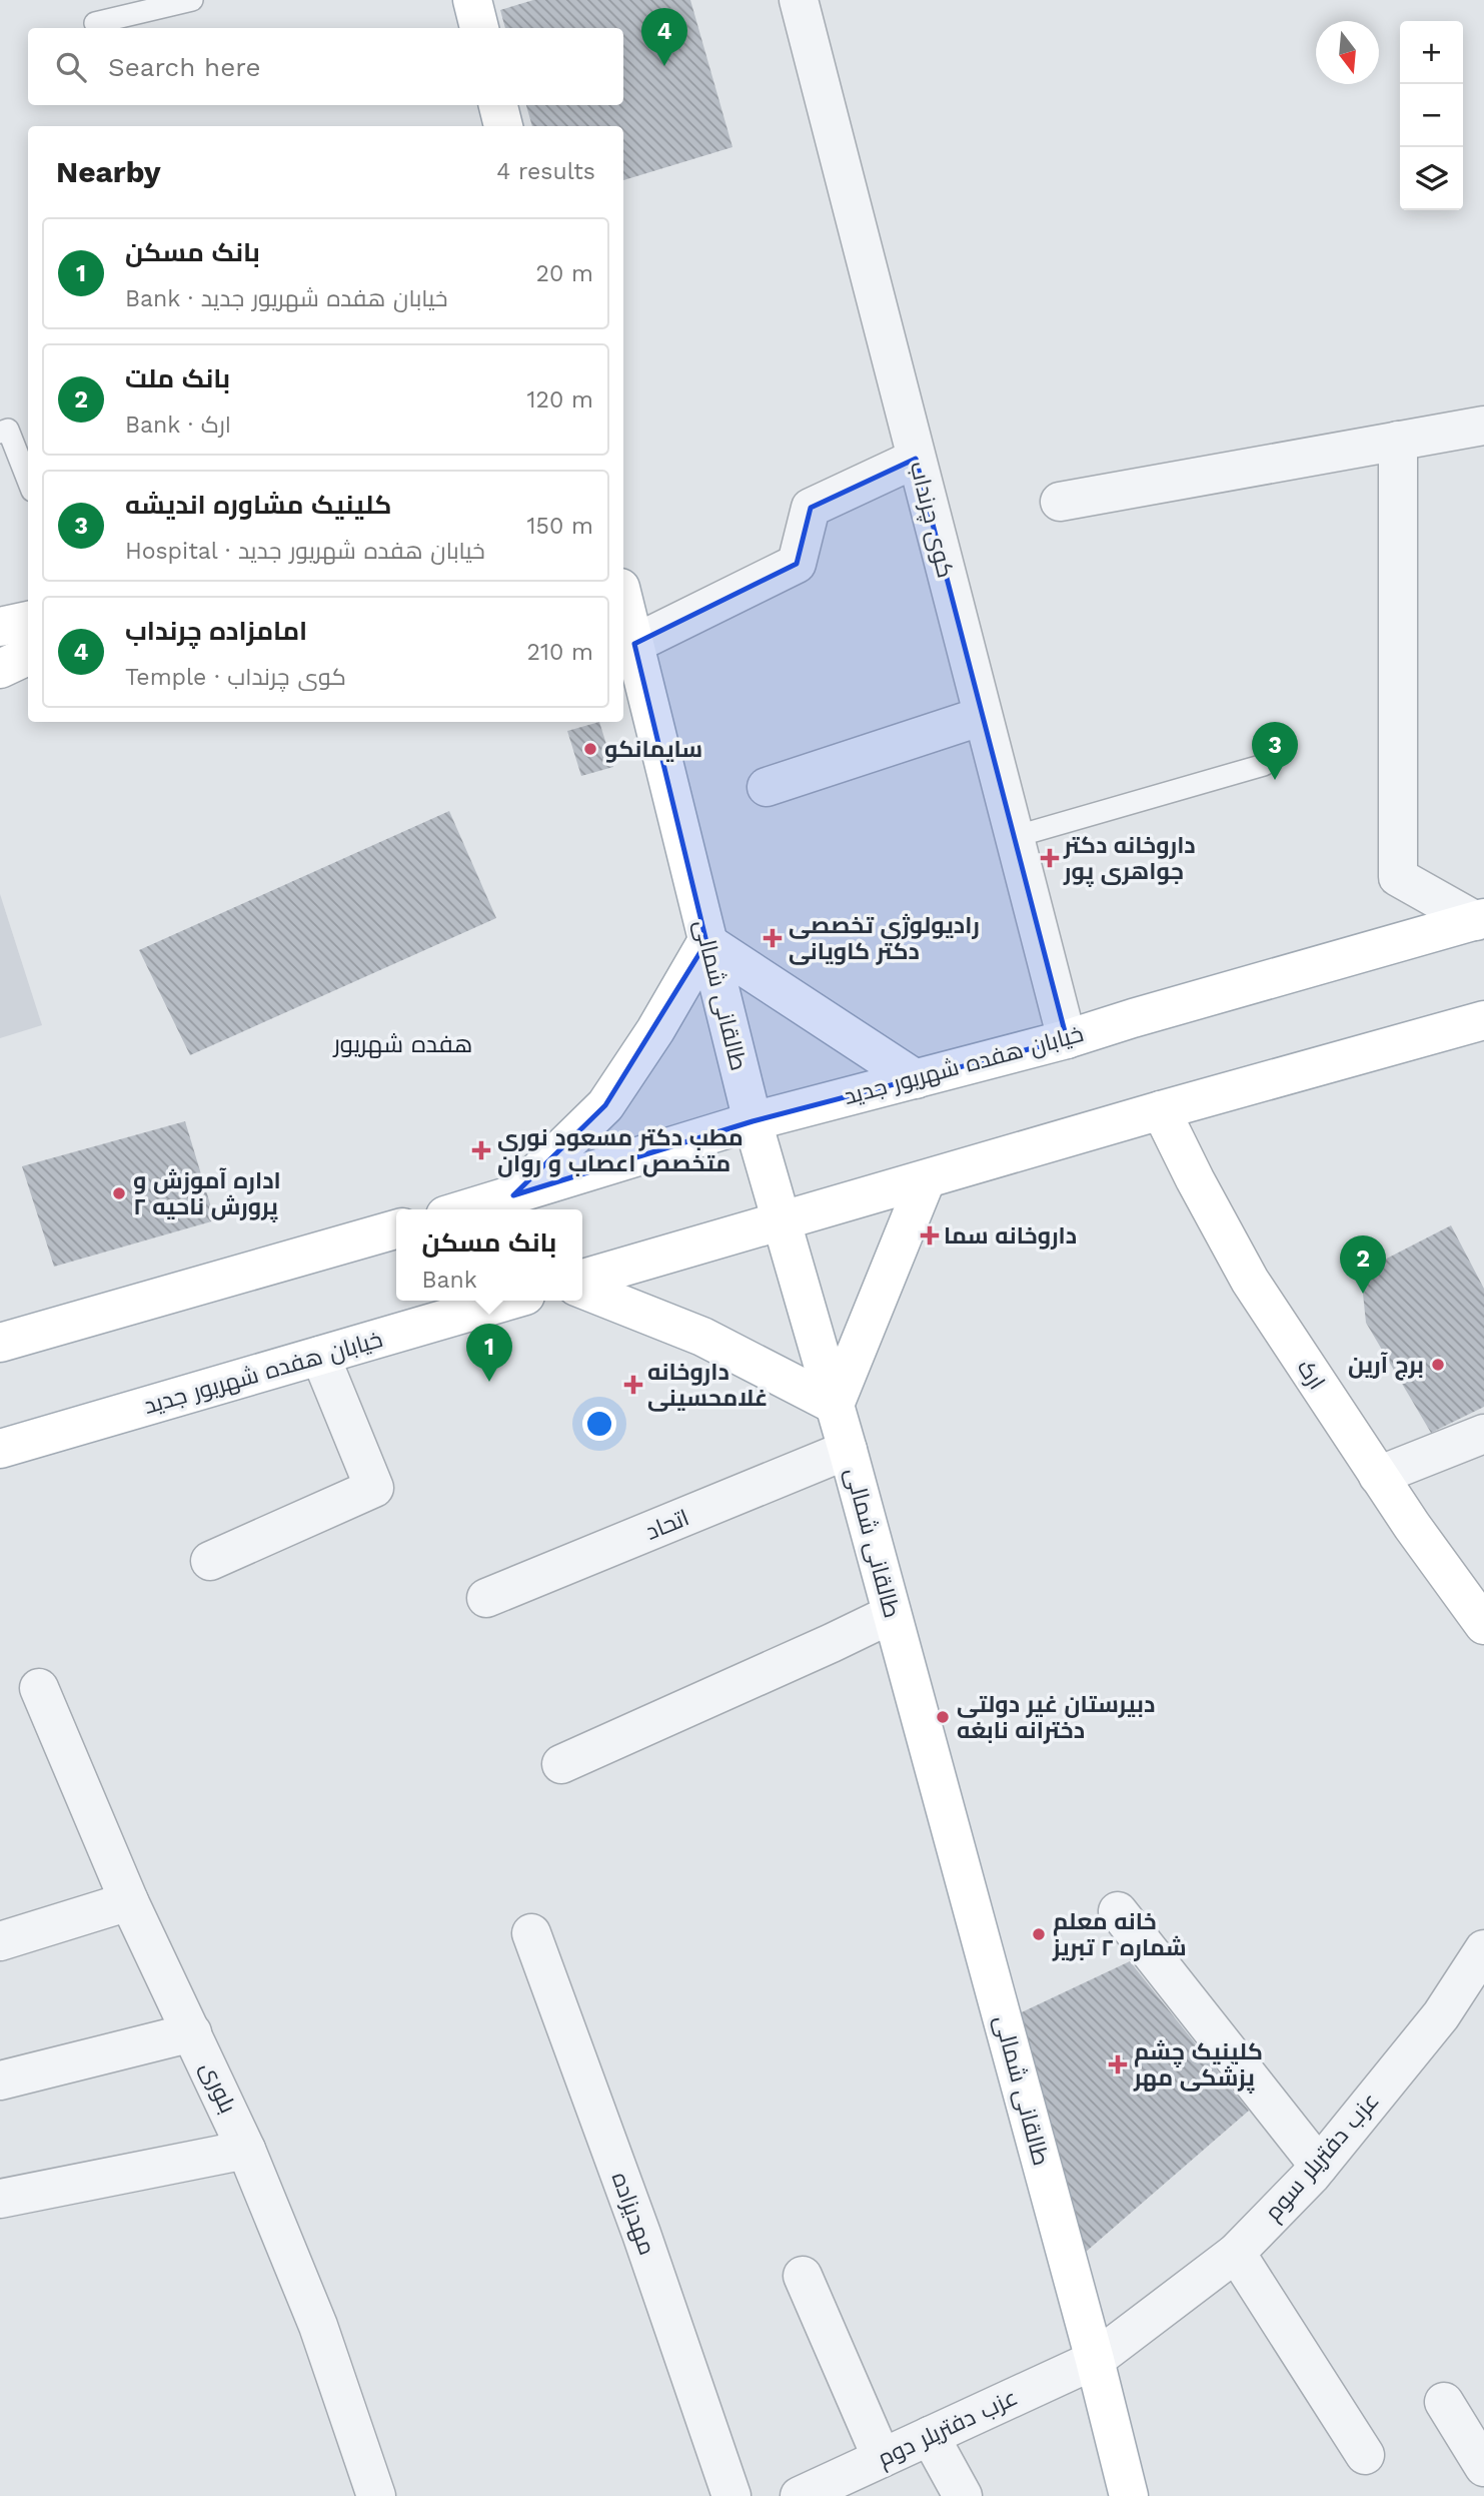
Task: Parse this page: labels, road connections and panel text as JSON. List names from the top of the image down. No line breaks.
{"streets":{"main road":["طالقانی شمالی","خیابان هفده شهریور جدید","ارک"],"street":["کوی چرنداب","اتحاد","بلوری","عزب دفتریلر سوم","مهدیزاده","عزب دفتریلر دوم"]},"crossings":[["کوی چرنداب","خیابان هفده شهریور جدید"],["طالقانی شمالی","خیابان هفده شهریور جدید"],["طالقانی شمالی","اتحاد"],["طالقانی شمالی","عزب دفتریلر سوم"],["طالقانی شمالی","عزب دفتریلر دوم"],["عزب دفتریلر سوم","عزب دفتریلر دوم"]],"districts":["هفده شهریور"],"places":{"other":["سایمانکو","اداره آموزش و پرورش ناحیه ۲","برج آرین","دبیرستان غیر دولتی دخترانه نابغه","خانه معلم شماره ۲ تبریز"],"health":["داروخانه دکتر جواهری پور","رادیولوژی تخصصی دکتر کاویانی","مطب دکتر مسعود نوری متخصص اعصاب و روان","داروخانه سما","داروخانه غلامحسینی","کلینیک چشم پزشکی مهر"]},"north":"bottom","page":{"pins":["4","3","2","1"],"map_buttons":["+","−"],"search":"Search here","heading":["Nearby","4 results"],"list":[{"mark":"1","name":"بانک مسکن","note":"Bank · خیابان هفده شهریور جدید","value":"20 m"},{"mark":"2","name":"بانک ملت","note":"Bank · ارک","value":"120 m"},{"mark":"3","name":"کلینیک مشاوره اندیشه","note":"Hospital · خیابان هفده شهریور جدید","value":"150 m"},{"mark":"4","name":"امامزاده چرنداب","note":"Temple · کوی چرنداب","value":"210 m"}],"popup":["بانک مسکن","Bank"]}}
